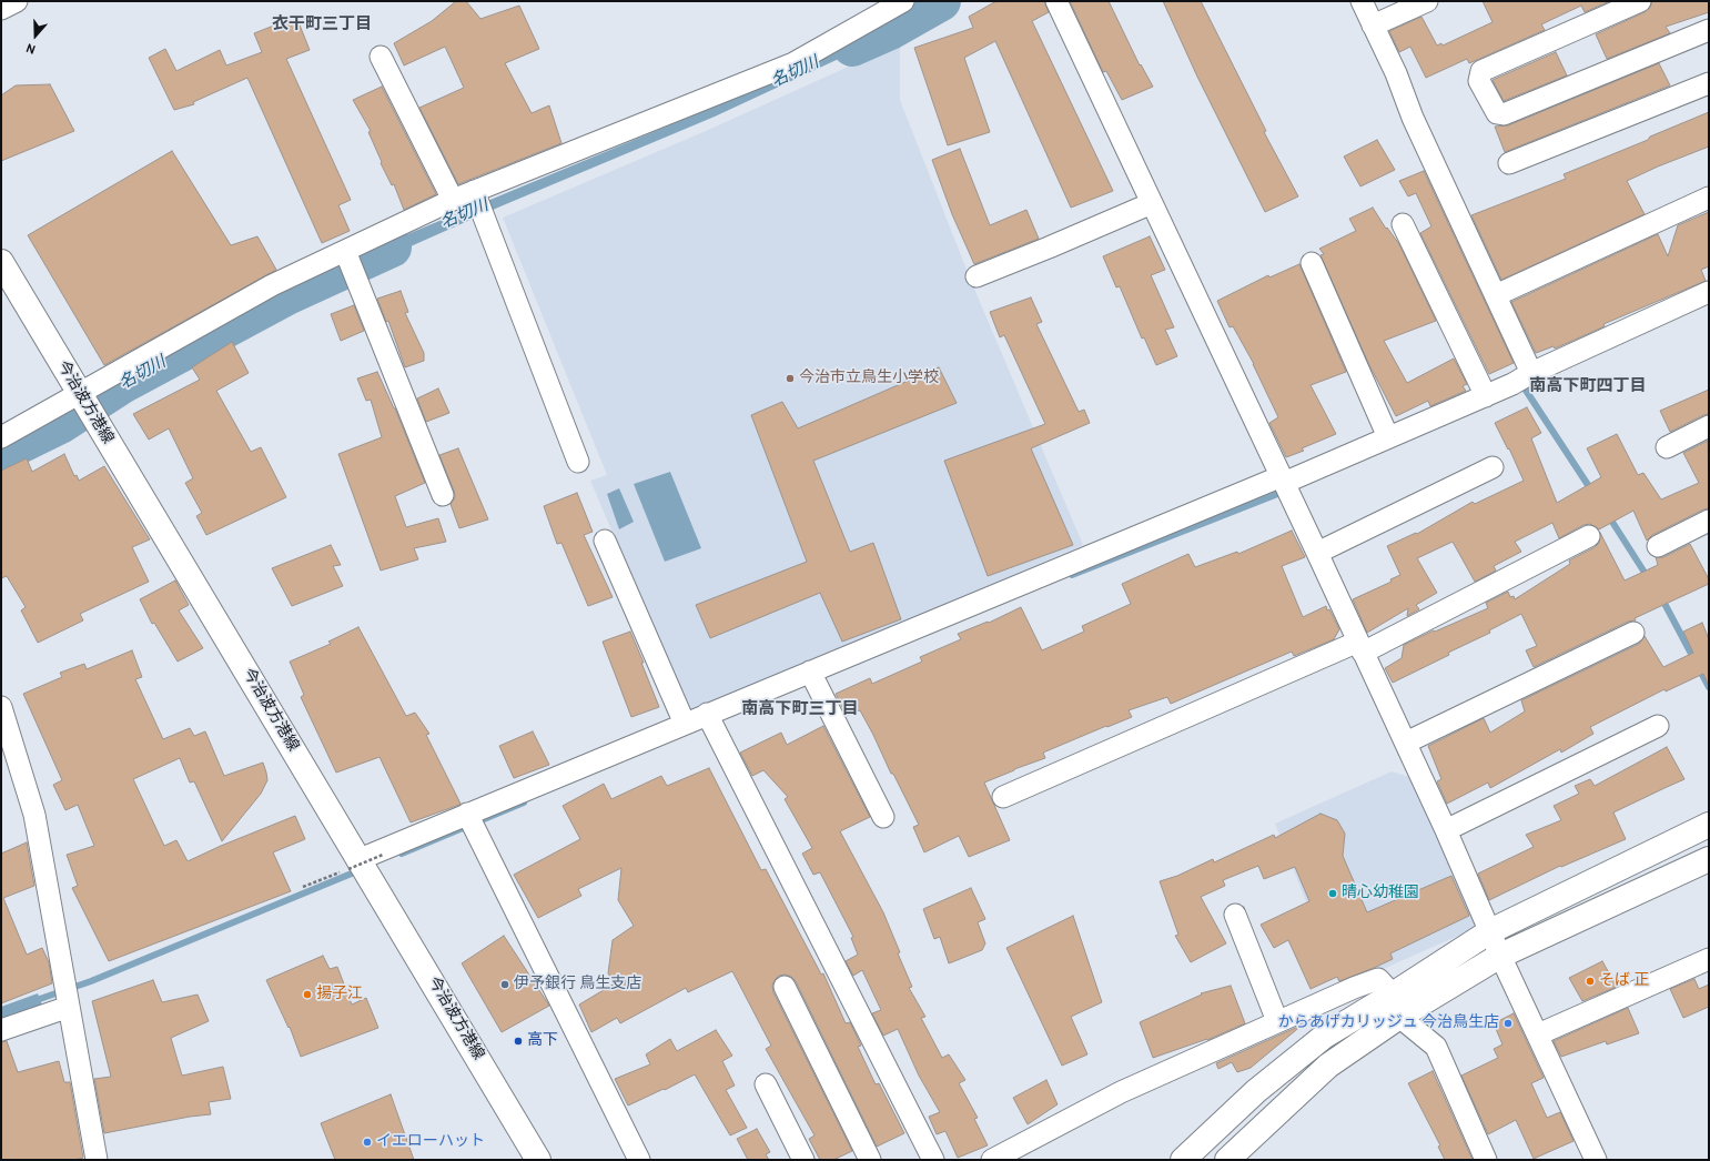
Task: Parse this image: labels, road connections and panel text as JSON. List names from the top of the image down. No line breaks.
{"streets":{"street":["今治波方港線"]},"districts":["衣干町三丁目","南高下町四丁目","南高下町三丁目"],"water":["名切川"],"places":["今治市立鳥生小学校","晴心幼稚園","そば 正","伊予銀行 鳥生支店","揚子江","からあげカリッジュ 今治鳥生店","高下","イエローハット"],"north":"bottom"}
